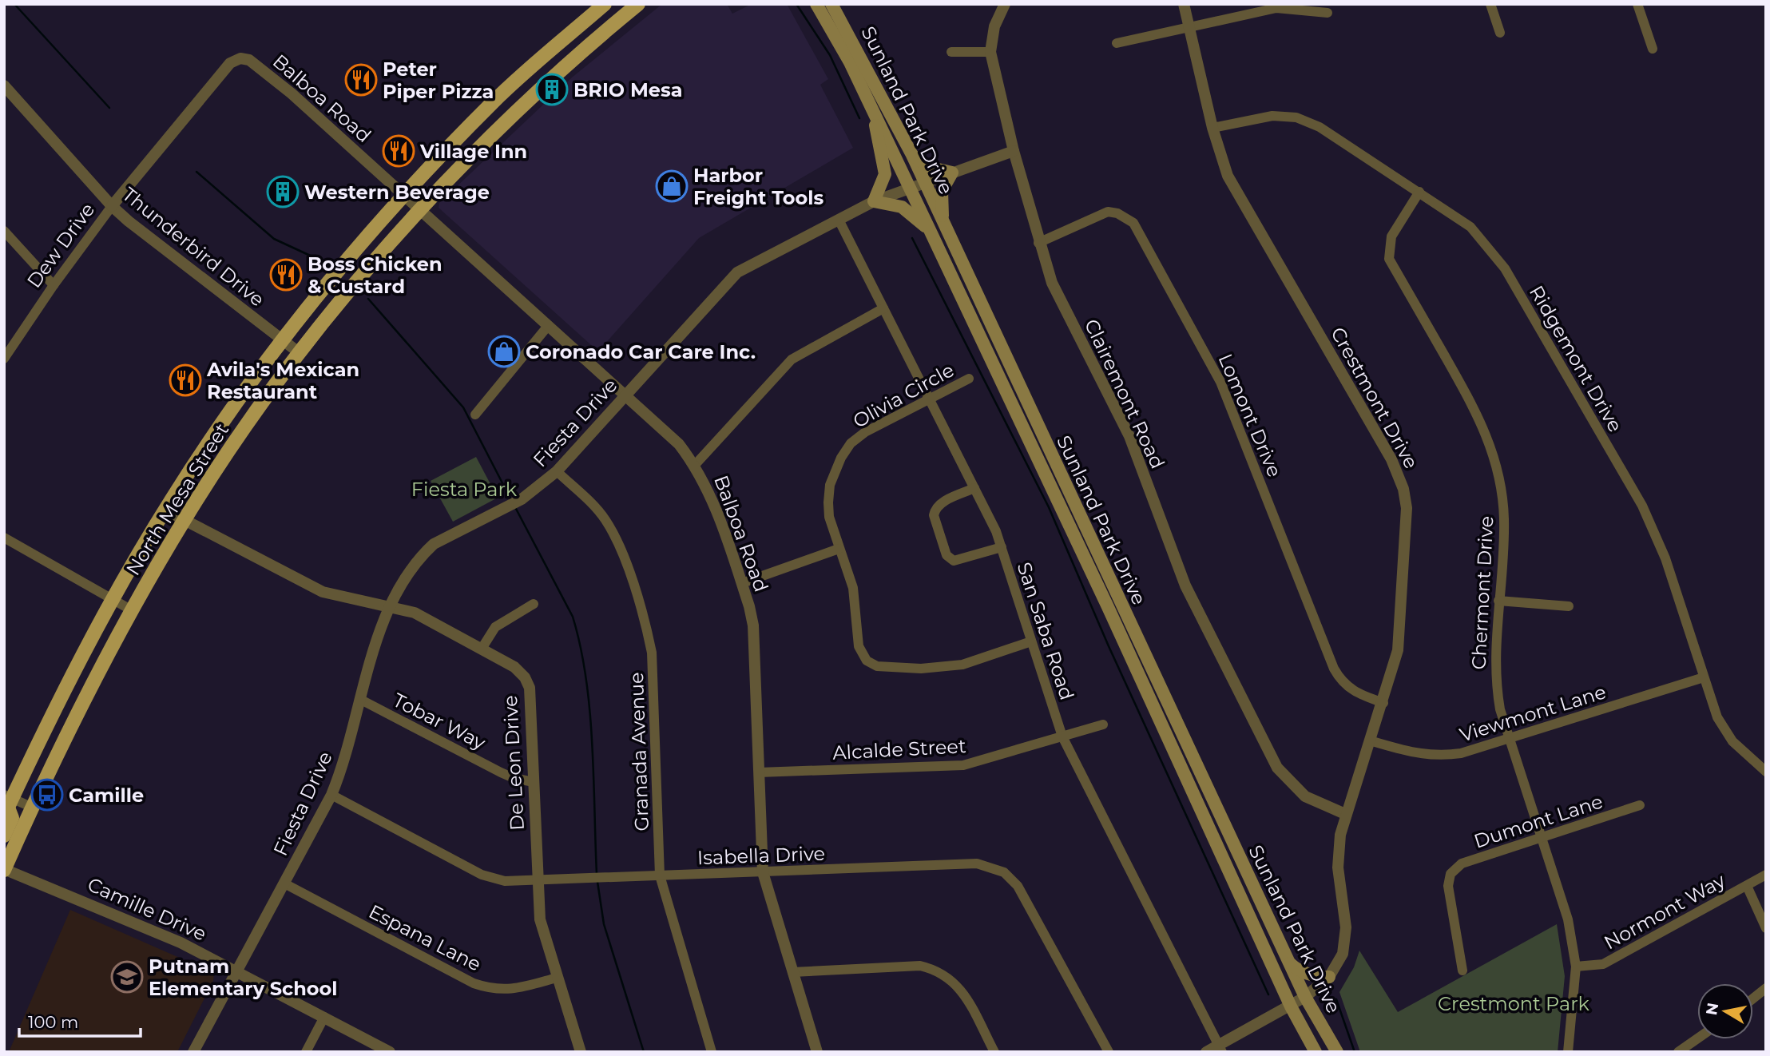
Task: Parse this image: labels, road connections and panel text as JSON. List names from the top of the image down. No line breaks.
{"streets":{"main road":["Sunland Park Drive","North Mesa Street"],"street":["Balboa Road","Dew Drive","Thunderbird Drive","Ridgemont Drive","Clairemont Road","Olivia Circle","Crestmont Drive","Lomont Drive","Fiesta Drive","Chermont Drive","San Saba Road","Viewmont Lane","Tobar Way","Alcalde Street","Granada Avenue","De Leon Drive","Dumont Lane","Isabella Drive","Camille Drive","Normont Way","Espana Lane"]},"crossings":[["Balboa Road","Dew Drive"],["Balboa Road","Fiesta Drive"],["Balboa Road","North Mesa Street"],["Balboa Road","Alcalde Street"],["Balboa Road","Isabella Drive"],["Sunland Park Drive","Crestmont Drive"],["Sunland Park Drive","Fiesta Drive"],["Dew Drive","Thunderbird Drive"],["Thunderbird Drive","North Mesa Street"],["Ridgemont Drive","Crestmont Drive"],["Ridgemont Drive","Chermont Drive"],["Ridgemont Drive","Viewmont Lane"],["Clairemont Road","Crestmont Drive"],["Clairemont Road","Lomont Drive"],["Clairemont Road","Fiesta Drive"],["Olivia Circle","San Saba Road"],["Crestmont Drive","Lomont Drive"],["Crestmont Drive","San Saba Road"],["Crestmont Drive","Viewmont Lane"],["Fiesta Drive","San Saba Road"],["Fiesta Drive","Tobar Way"],["Fiesta Drive","Granada Avenue"],["Fiesta Drive","De Leon Drive"],["Fiesta Drive","Isabella Drive"],["Fiesta Drive","Camille Drive"],["Fiesta Drive","Espana Lane"],["North Mesa Street","De Leon Drive"],["North Mesa Street","Camille Drive"],["Chermont Drive","Viewmont Lane"],["Chermont Drive","Dumont Lane"],["Chermont Drive","Normont Way"],["San Saba Road","Alcalde Street"],["Tobar Way","De Leon Drive"],["Granada Avenue","Isabella Drive"],["De Leon Drive","Isabella Drive"],["De Leon Drive","Espana Lane"]],"parks":["Fiesta Park","Crestmont Park"],"places":{"restaurant":["Peter Piper Pizza","Village Inn","Boss Chicken & Custard","Avila's Mexican Restaurant"],"building":["BRIO Mesa","Western Beverage"],"shop":["Harbor Freight Tools","Coronado Car Care Inc."],"bus stop":["Camille"],"school or university":["Putnam Elementary School"]},"scale_bar":"100 m","north":"left"}
